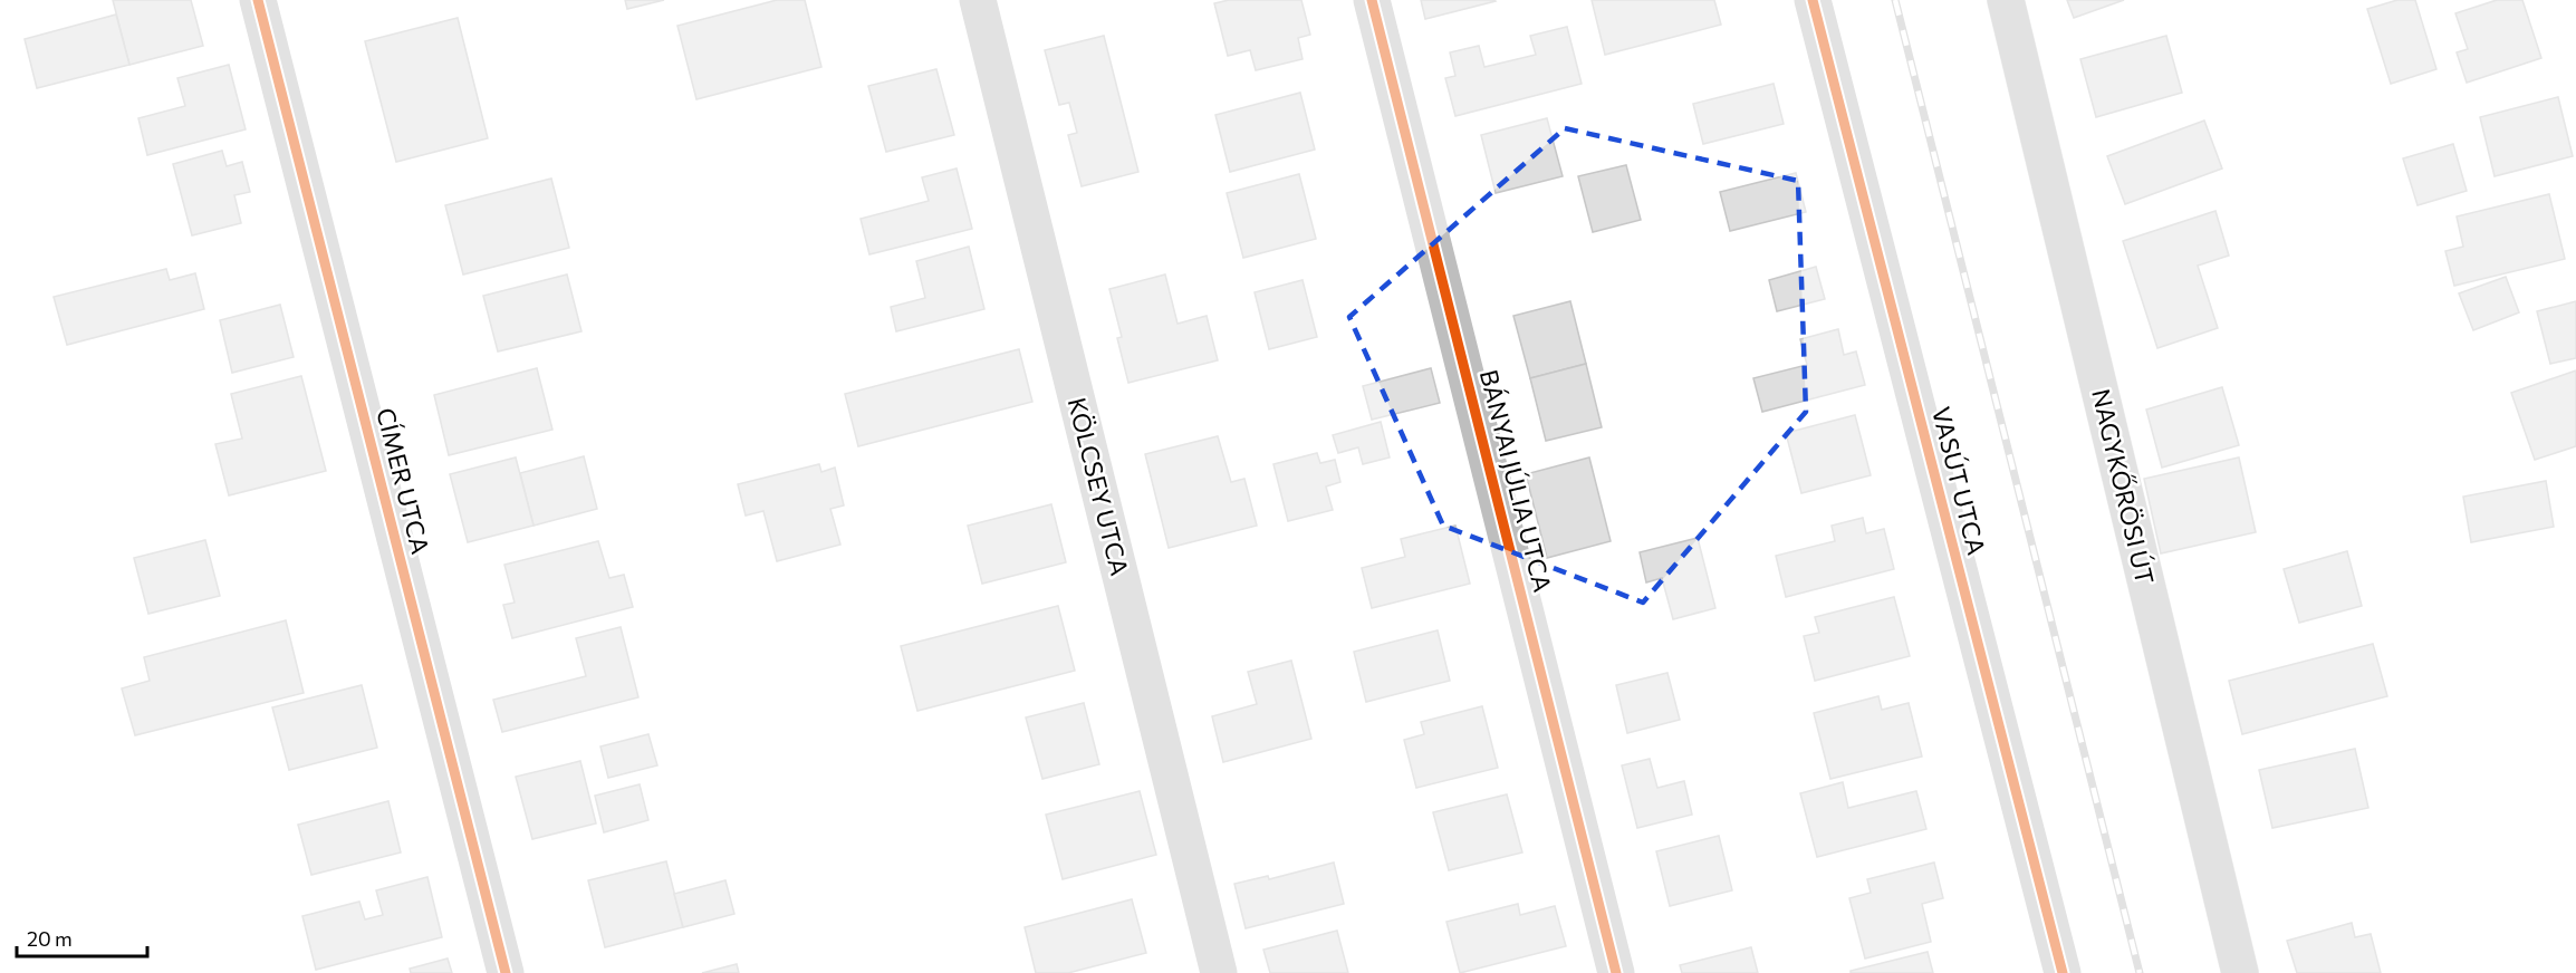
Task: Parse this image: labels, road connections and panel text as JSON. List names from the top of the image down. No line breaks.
{"streets":{"street":["CÍMER UTCA","BÁNYAI JÚLIA UTCA","VASÚT UTCA","KÖLCSEY UTCA","NAGYKŐRÖSI ÚT"]},"scale_bar":"20 m"}
